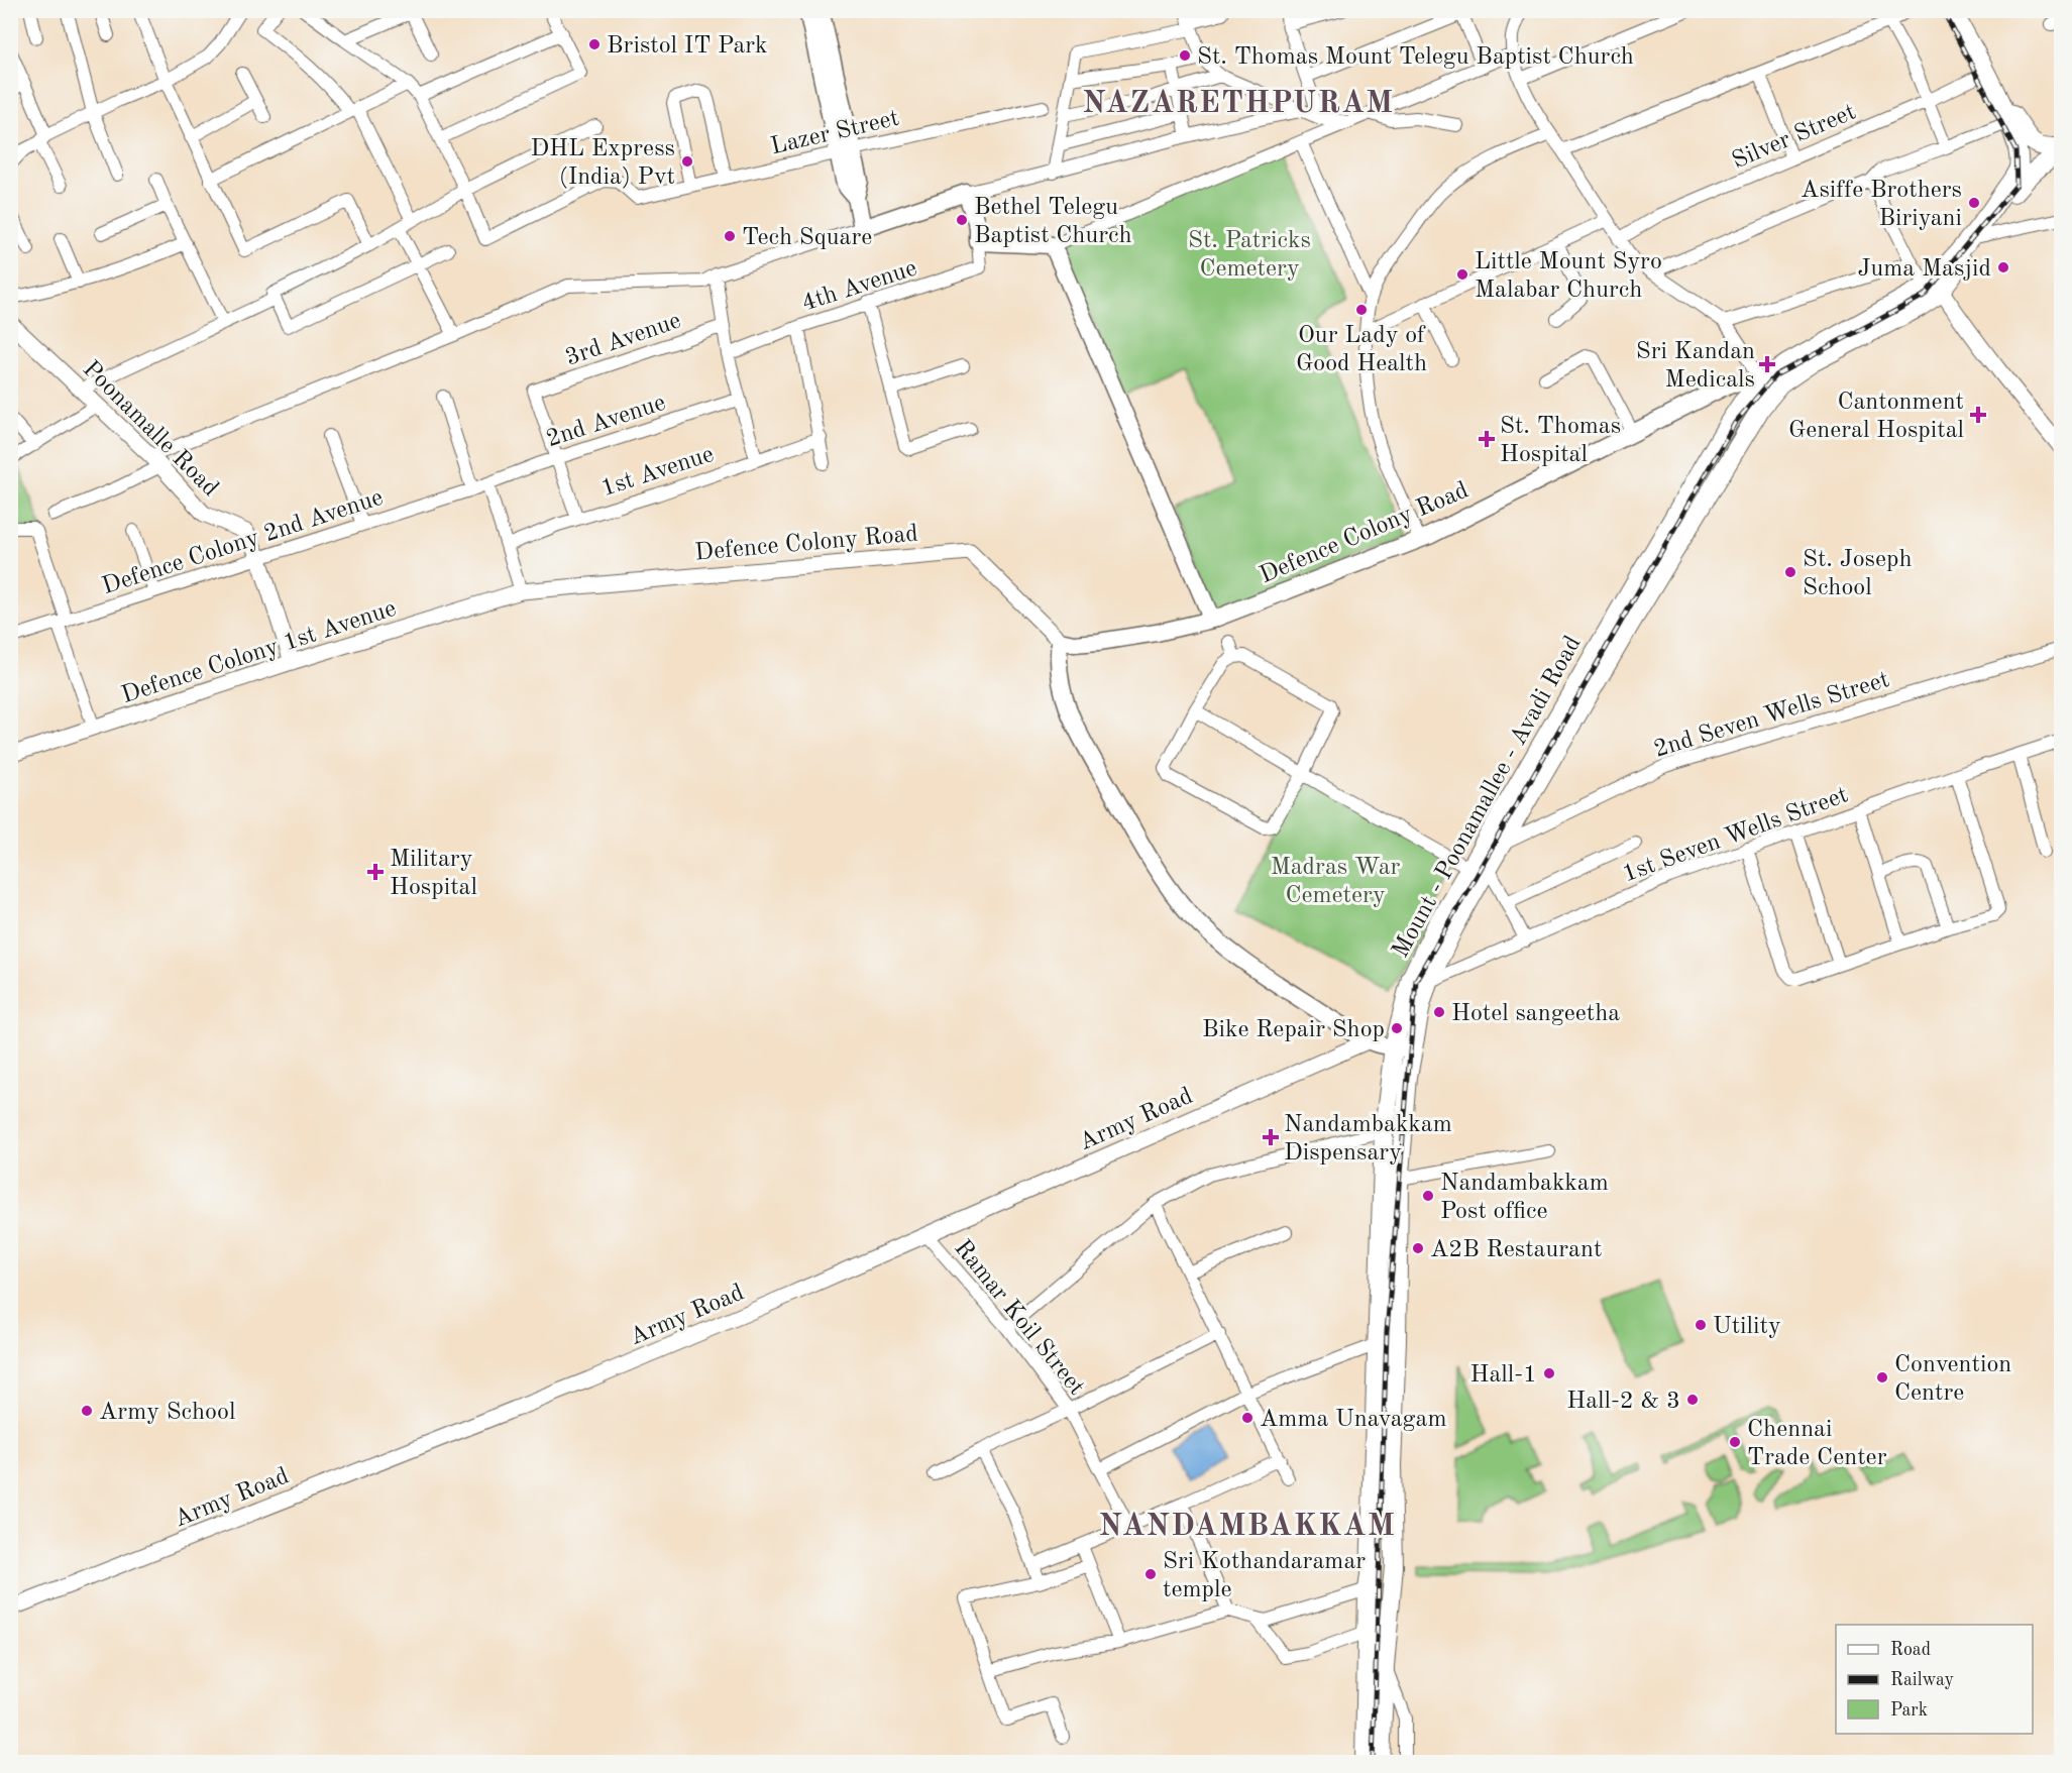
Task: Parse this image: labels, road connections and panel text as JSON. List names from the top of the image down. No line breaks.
{"streets":{"main road":["Defence Colony Road","Mount - Poonamallee - Avadi Road"],"street":["Lazer Street","Silver Street","4th Avenue","3rd Avenue","2nd Avenue","Poonamalle Road","1st Avenue","Defence Colony 2nd Avenue","Defence Colony 1st Avenue","2nd Seven Wells Street","1st Seven Wells Street","Army Road","Ramar Koil Street"]},"crossings":[["3rd Avenue","2nd Avenue"],["2nd Avenue","Defence Colony 2nd Avenue"],["Poonamalle Road","Defence Colony 2nd Avenue"],["Poonamalle Road","Defence Colony 1st Avenue"],["Defence Colony Road","Defence Colony 1st Avenue"],["Defence Colony Road","Mount - Poonamallee - Avadi Road"],["2nd Seven Wells Street","Mount - Poonamallee - Avadi Road"],["Mount - Poonamallee - Avadi Road","1st Seven Wells Street"],["Army Road","Ramar Koil Street"]],"districts":["NAZARETHPURAM","NANDAMBAKKAM"],"parks":["St. Patricks Cemetery","Madras War Cemetery"],"places":{"other":["Bristol IT Park","St. Thomas Mount Telegu Baptist Church","DHL Express (India) Pvt","Asiffe Brothers Biriyani","Bethel Telegu Baptist Church","Tech Square","Juma Masjid","Little Mount Syro Malabar Church","Our Lady of Good Health","St. Joseph School","Hotel sangeetha","Bike Repair Shop","Nandambakkam Post office","A2B Restaurant","Utility","Hall-1","Convention Centre","Hall-2 & 3","Army School","Amma Unavagam","Chennai Trade Center","Sri Kothandaramar temple"],"health":["Sri Kandan Medicals","Cantonment General Hospital","St. Thomas Hospital","Military Hospital","Nandambakkam Dispensary"]},"legend":["Road","Railway","Park"]}
